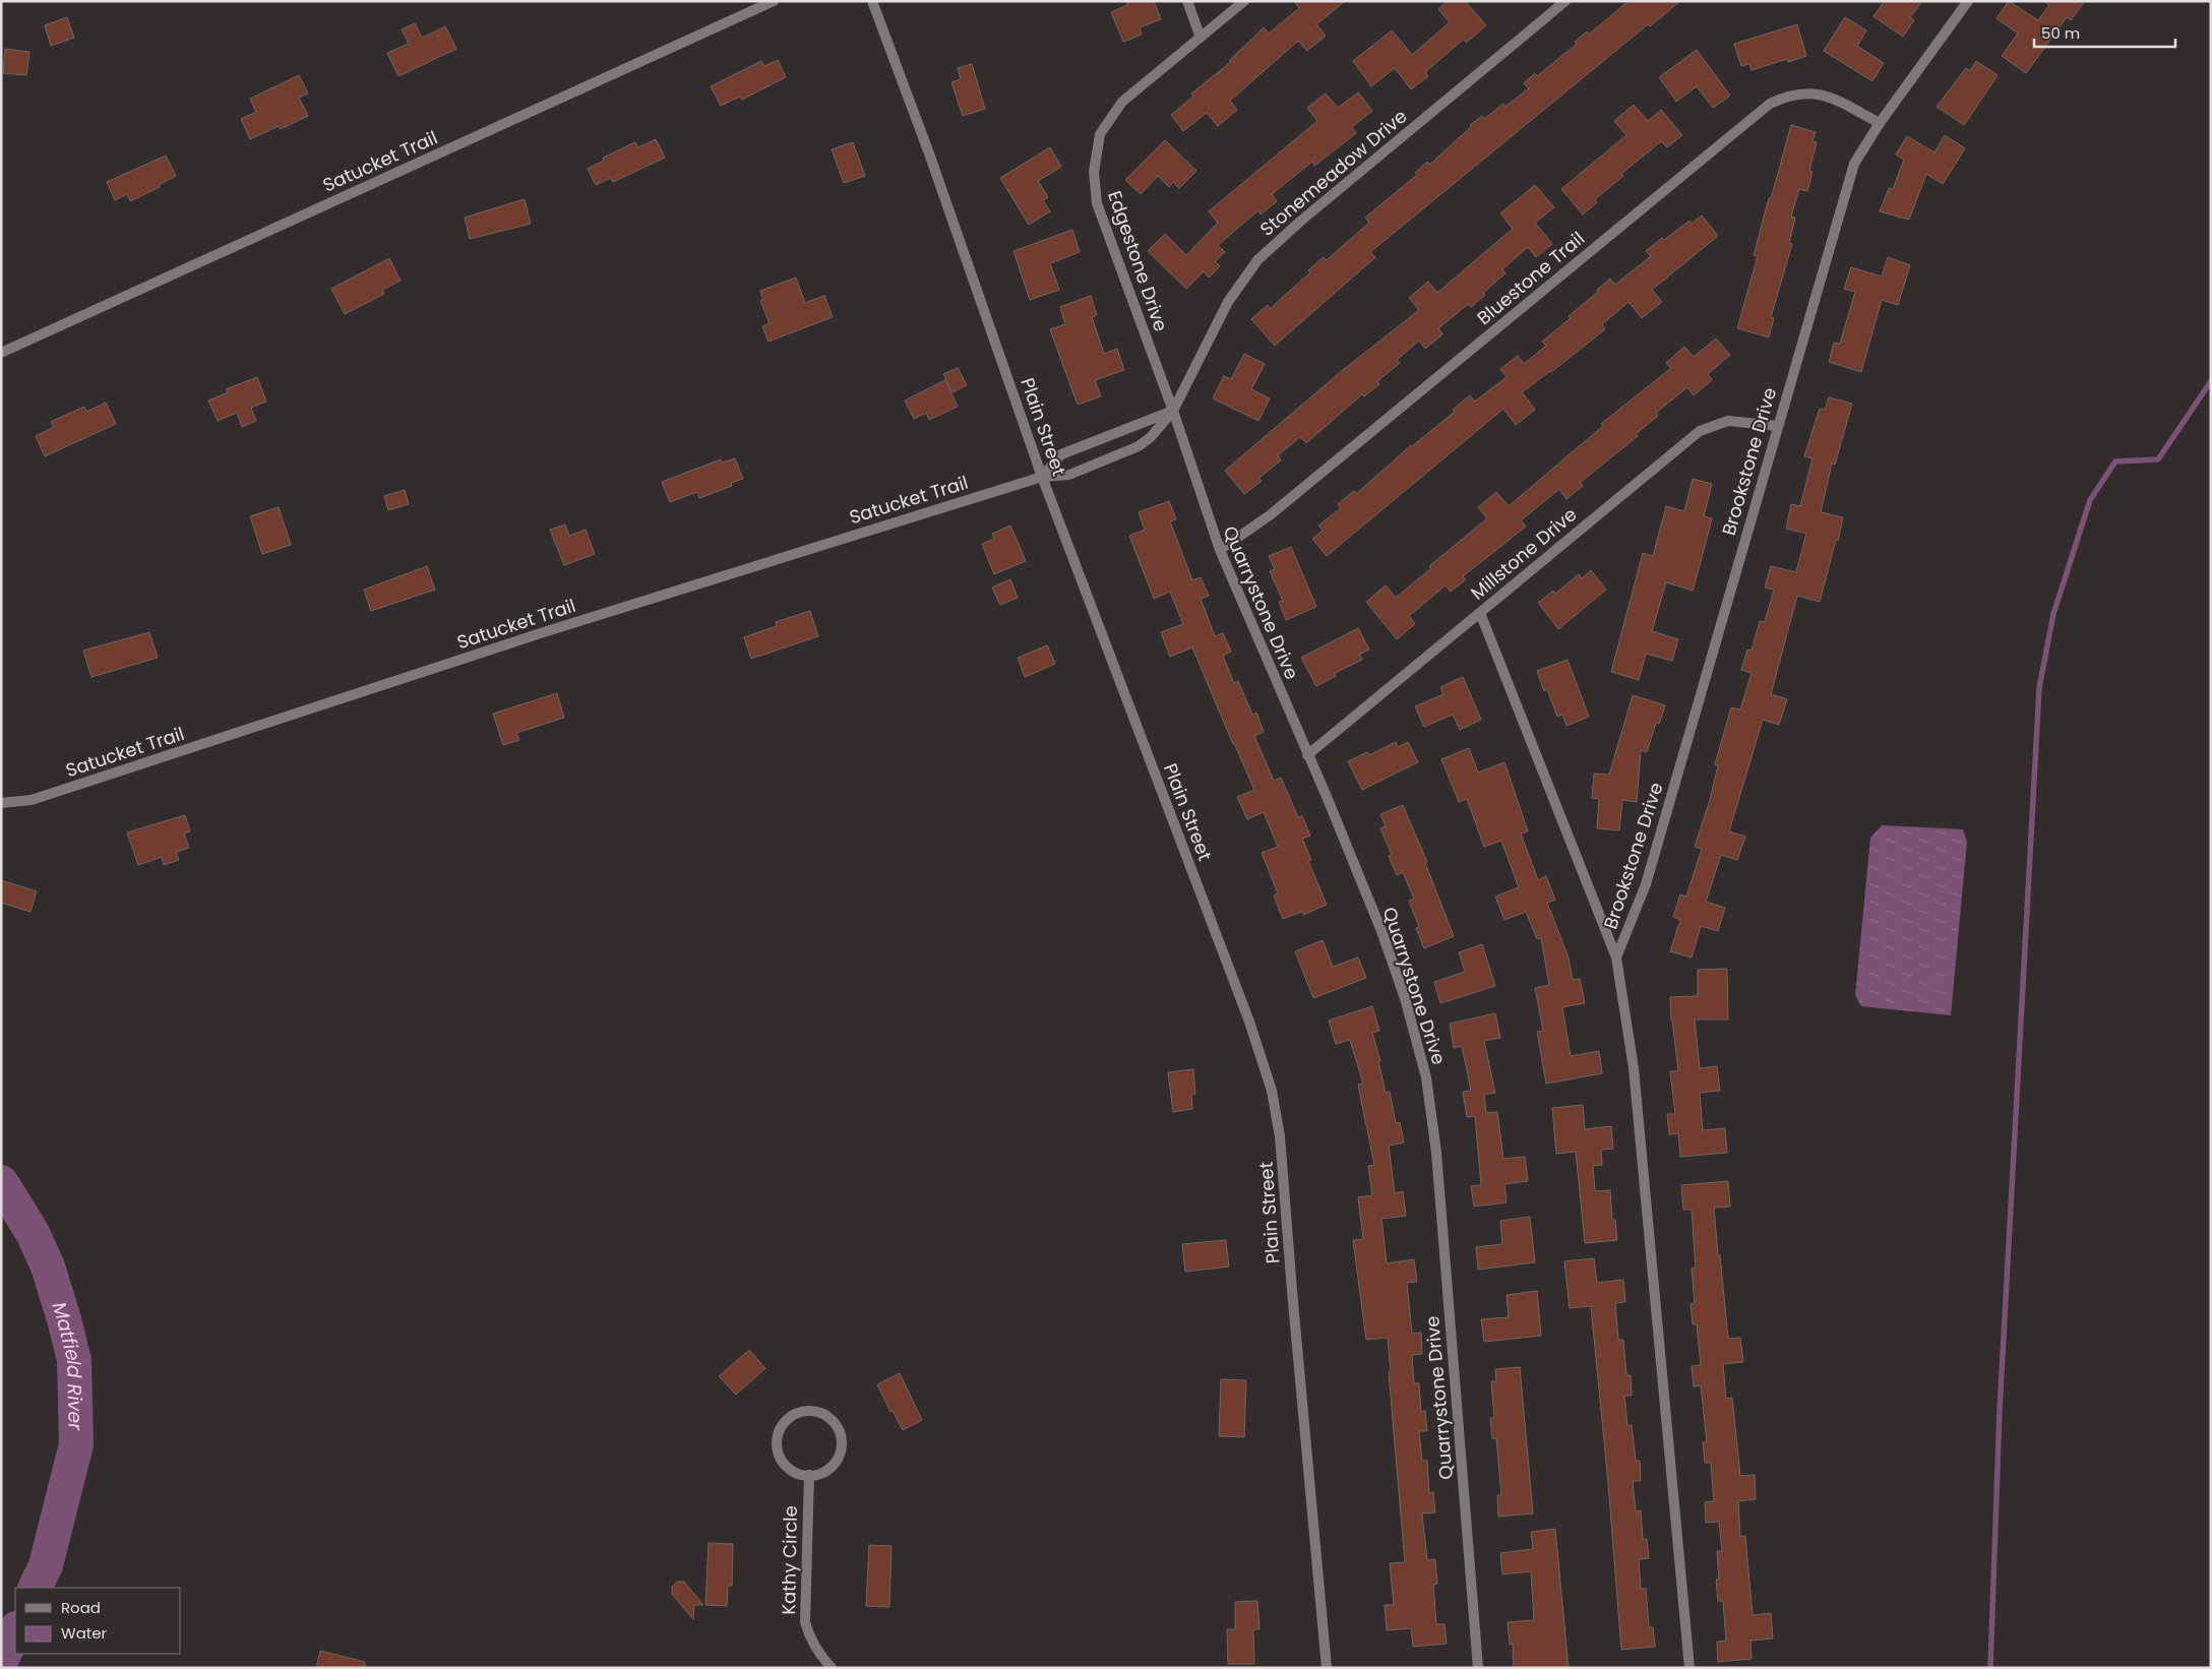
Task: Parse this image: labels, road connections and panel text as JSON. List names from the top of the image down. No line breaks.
{"streets":{"street":["Satucket Trail","Stonemeadow Drive","Edgestone Drive","Bluestone Trail","Plain Street","Brookstone Drive","Millstone Drive","Quarrystone Drive","Kathy Circle"]},"crossings":[["Satucket Trail","Stonemeadow Drive"],["Satucket Trail","Plain Street"],["Stonemeadow Drive","Edgestone Drive"],["Stonemeadow Drive","Plain Street"],["Stonemeadow Drive","Quarrystone Drive"],["Edgestone Drive","Quarrystone Drive"],["Bluestone Trail","Brookstone Drive"],["Bluestone Trail","Quarrystone Drive"],["Brookstone Drive","Millstone Drive"],["Millstone Drive","Quarrystone Drive"]],"water":["Matfield River"],"legend":["Road","Water"],"scale_bar":"50 m"}
